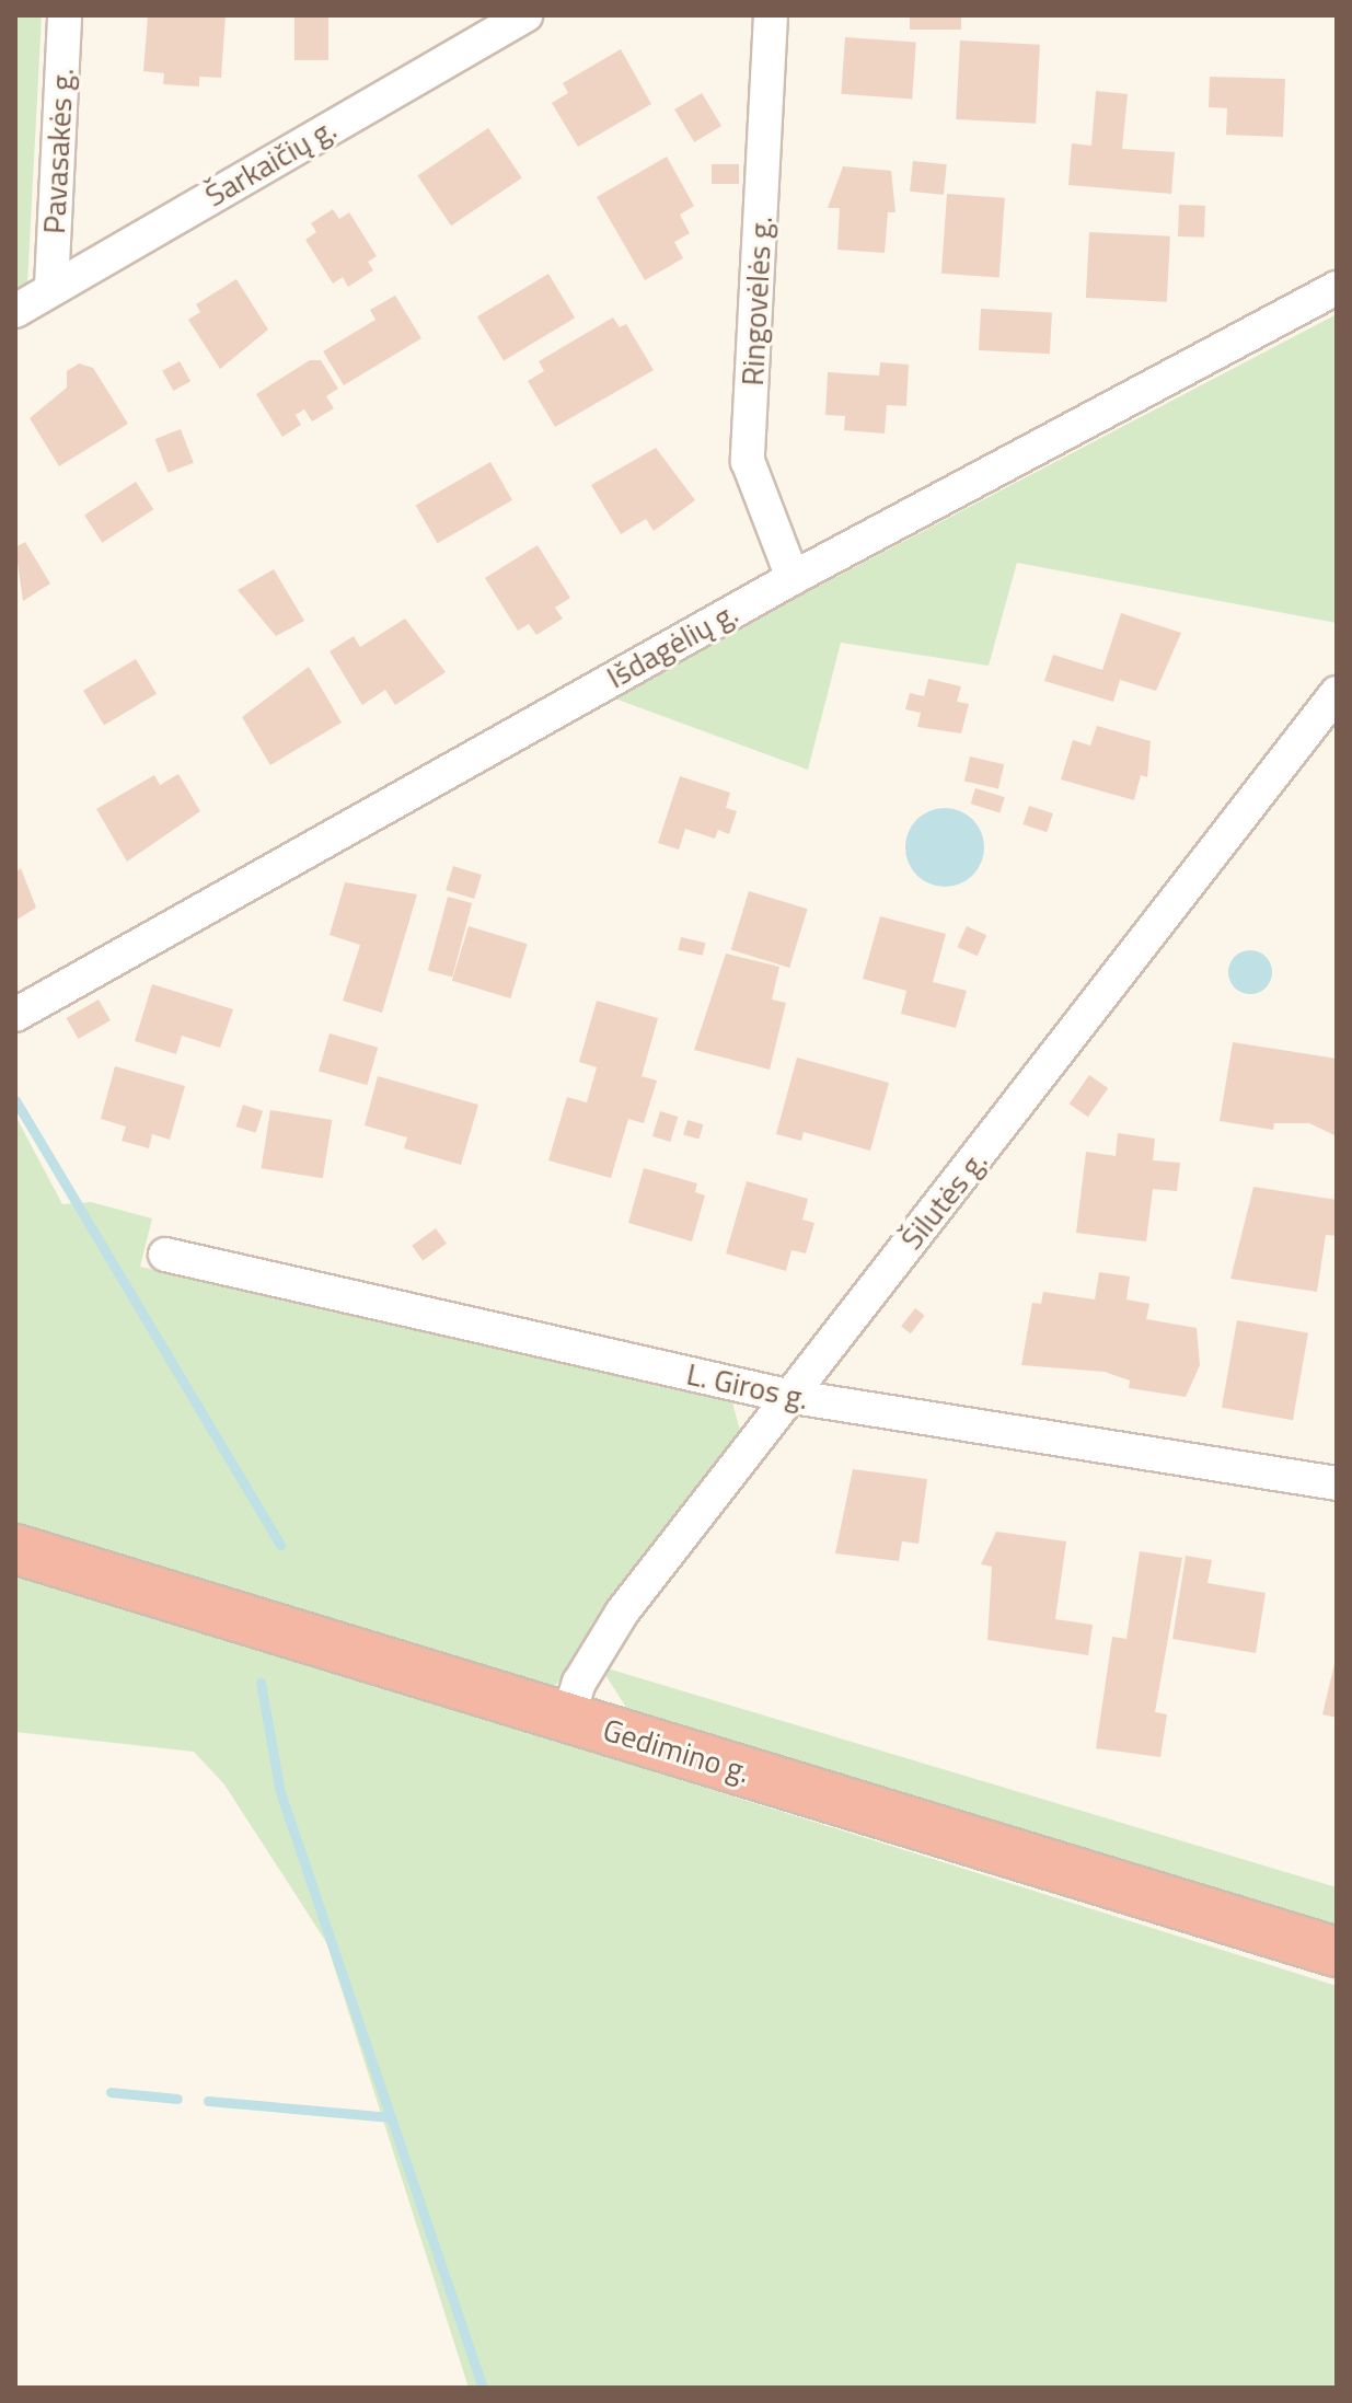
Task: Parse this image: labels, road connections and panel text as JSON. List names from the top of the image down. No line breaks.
{"streets":{"highway":["Gedimino g."],"street":["Pavasakės g.","Šarkaičių g.","Ringovėlės g.","Išdagėlių g.","Šilutės g.","L. Giros g."]},"crossings":[["Pavasakės g.","Šarkaičių g."],["Ringovėlės g.","Išdagėlių g."],["Šilutės g.","L. Giros g."],["Šilutės g.","Gedimino g."]]}
